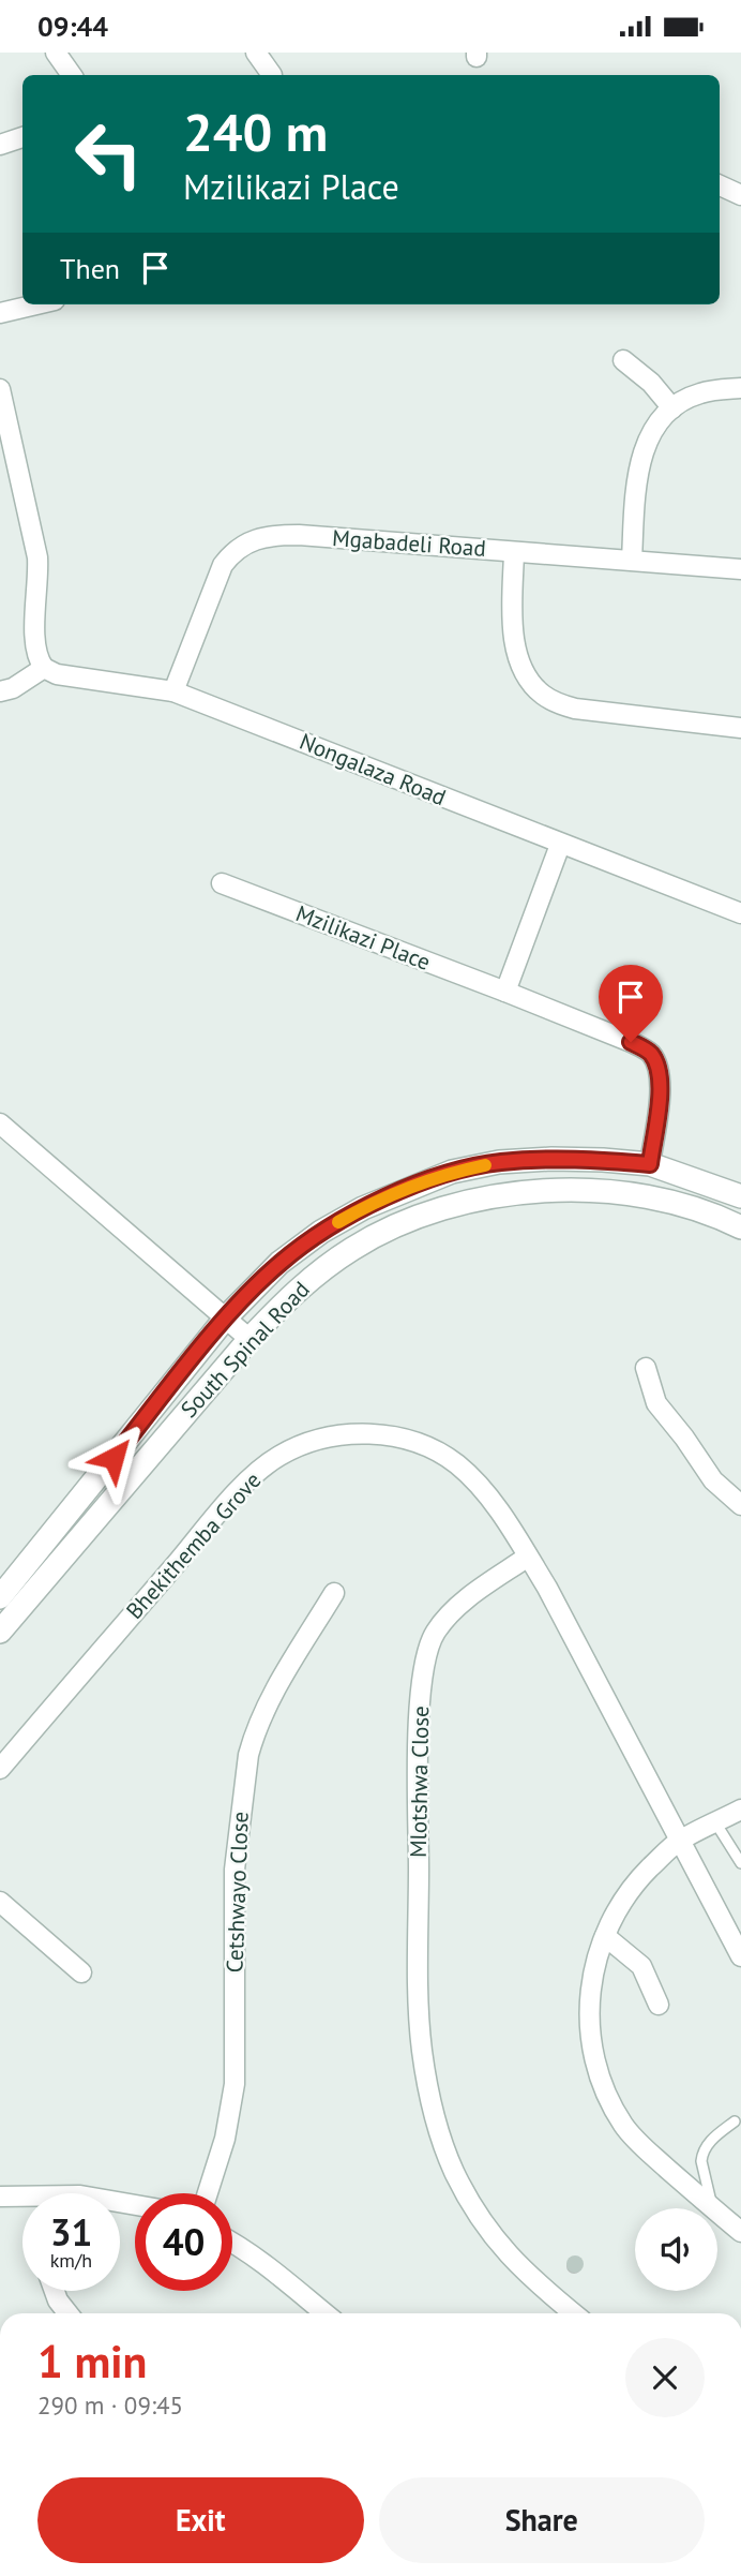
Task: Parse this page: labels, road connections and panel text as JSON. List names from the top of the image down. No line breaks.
{"streets":{"street":["Mgabadeli Road","Nongalaza Road","Mzilikazi Place","South Spinal Road","Bhekithemba Grove","Mlotshwa Close","Cetshwayo Close"]},"crossings":[["Mgabadeli Road","Nongalaza Road"],["Mzilikazi Place","South Spinal Road"],["Bhekithemba Grove","Mlotshwa Close"]],"page":{"status":"09:44","turn":["240 m","Mzilikazi Place"],"then":"Then","speed":"31 km/h","limit":"40","heading":["1 min","290 m · 09:45"],"buttons":["Exit","Share"]}}
